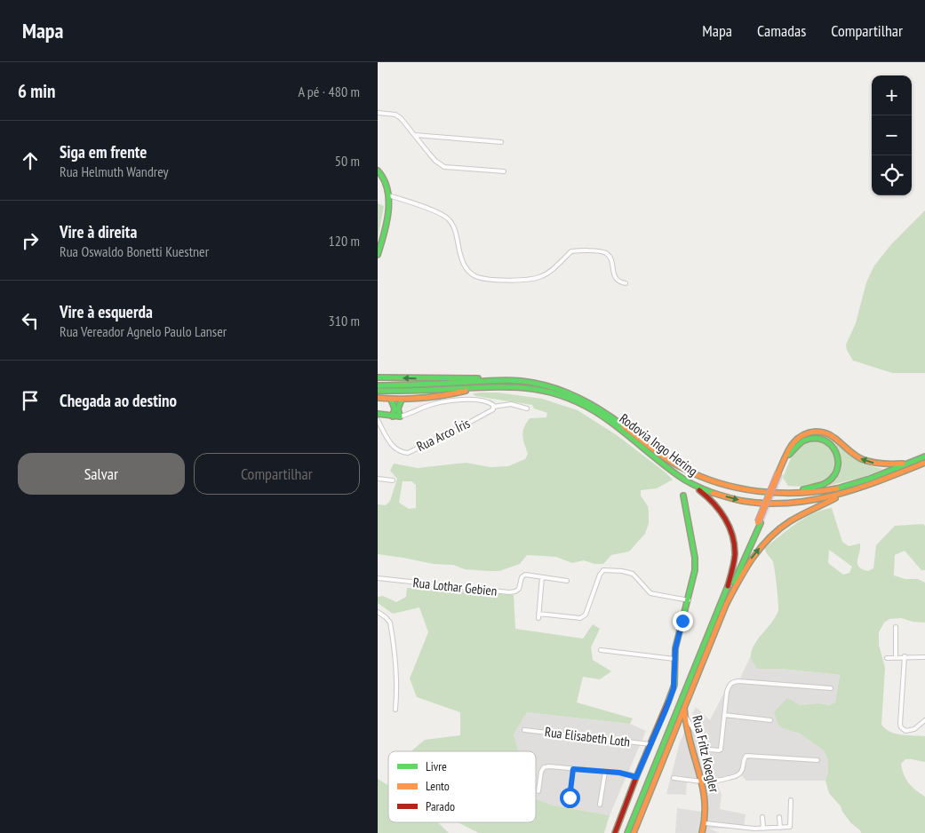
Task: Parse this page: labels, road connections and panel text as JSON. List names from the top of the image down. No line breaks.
{"streets":{"main road":["Rodovia Ingo Hering","Rua Fritz Koegler"],"street":["Rua Arco Íris","Rua Lothar Gebien","Rua Elisabeth Loth"]},"legend":["Livre","Lento","Parado"],"page":{"header":"Mapa","nav":["Mapa","Camadas","Compartilhar"],"heading":["6 min","A pé · 480 m"],"map_buttons":["+","−"],"list":[["Siga em frente","Rua Helmuth Wandrey","50 m"],["Vire à direita","Rua Oswaldo Bonetti Kuestner","120 m"],["Vire à esquerda","Rua Vereador Agnelo Paulo Lanser","310 m"],"Chegada ao destino"],"buttons":["Salvar","Compartilhar"]}}
